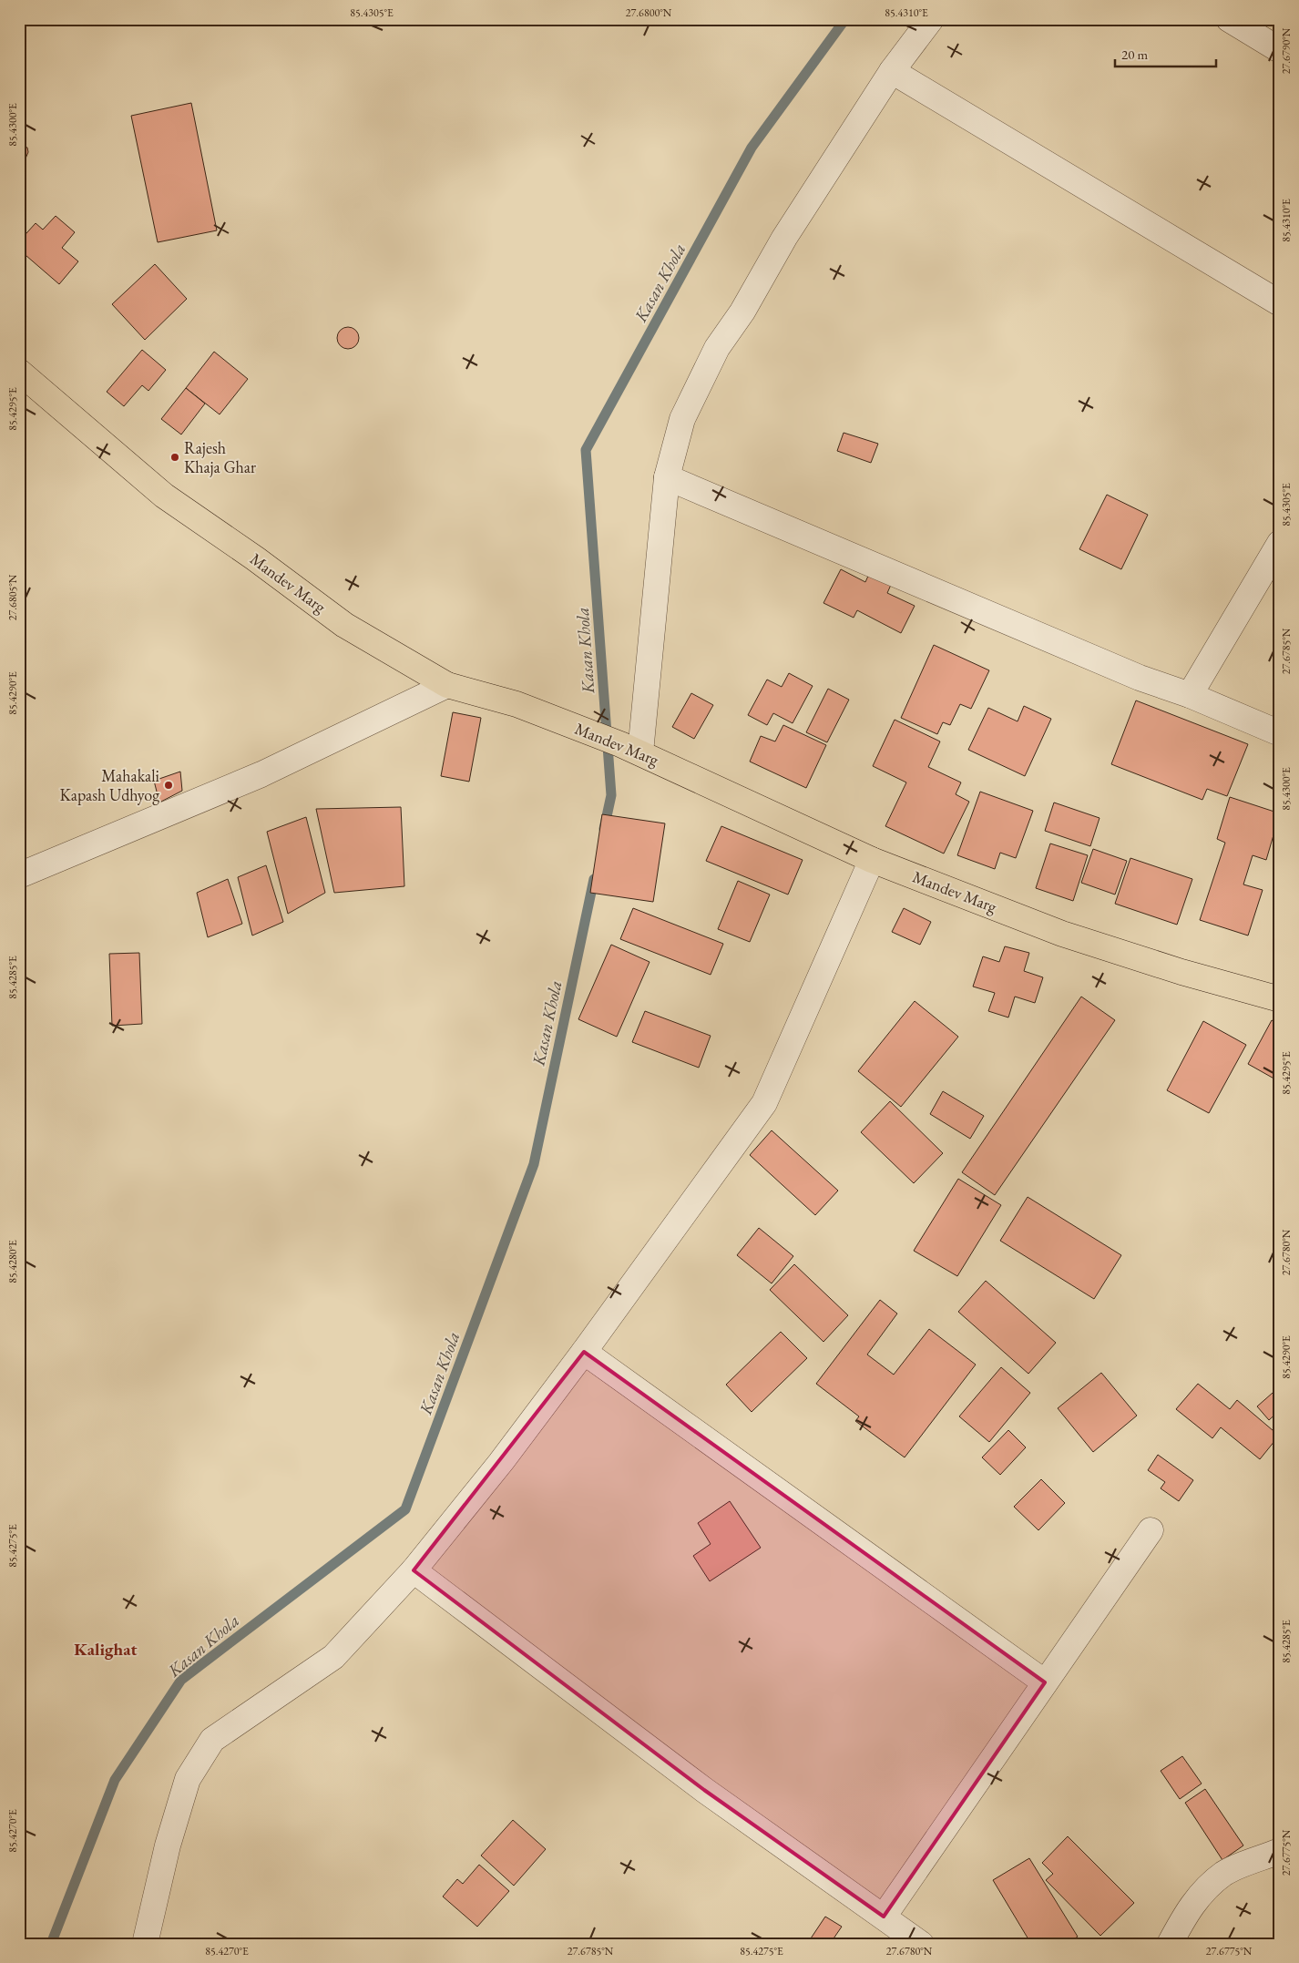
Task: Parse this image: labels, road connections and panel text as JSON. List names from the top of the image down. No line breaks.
{"streets":{"main road":["Mandev Marg"]},"districts":["Kalighat"],"water":["Kasan Khola"],"places":["Rajesh Khaja Ghar","Mahakali Kapash Udhyog"],"scale_bar":"20 m","coordinates":["85.4305°E","27.6800°N","85.4310°E","27.6790°N","85.4300°E","85.4295°E","27.6805°N","27.6785°N","85.4290°E","85.4285°E","27.6780°N","85.4280°E","85.4275°E","85.4270°E","27.6775°N"]}
